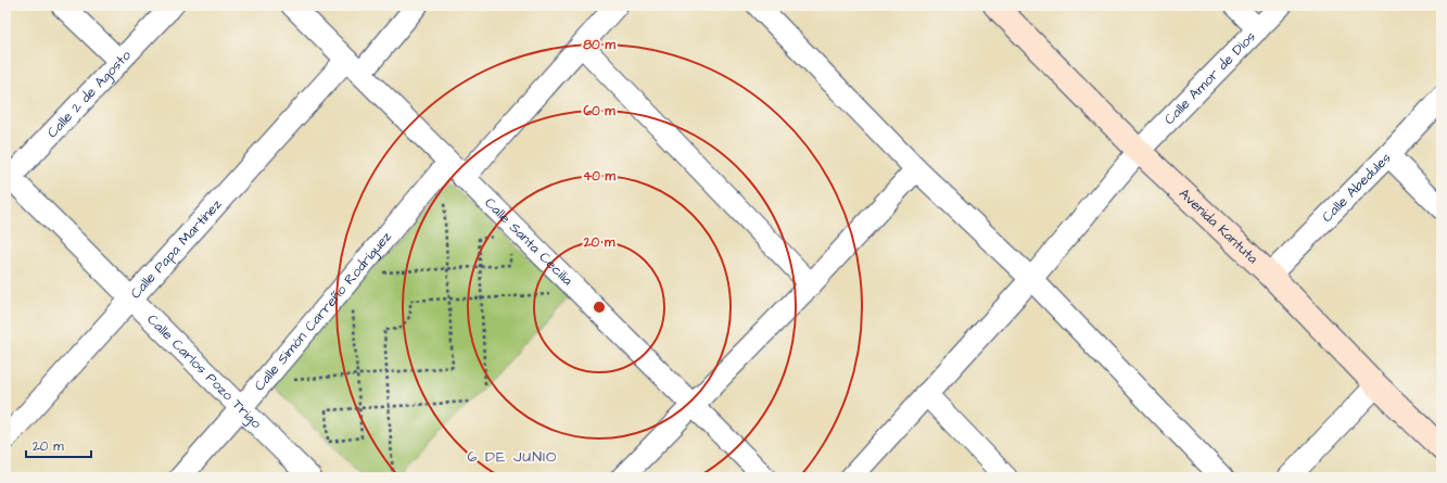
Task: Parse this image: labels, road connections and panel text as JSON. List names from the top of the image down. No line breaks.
{"streets":{"street":["Calle Amor de Dios","Calle 2 de Agosto","Calle Abedules","Avenida Kantuta","Calle Santa Cecilia","Calle Papa Martínez","Calle Simón Carreño Rodríguez","Calle Carlos Pozo Trigo"]},"crossings":[["Calle Amor de Dios","Avenida Kantuta"],["Calle 2 de Agosto","Calle Carlos Pozo Trigo"],["Calle Abedules","Avenida Kantuta"],["Calle Santa Cecilia","Calle Papa Martínez"],["Calle Santa Cecilia","Calle Simón Carreño Rodríguez"],["Calle Papa Martínez","Calle Carlos Pozo Trigo"],["Calle Simón Carreño Rodríguez","Calle Carlos Pozo Trigo"]],"districts":["6 DE JUNIO"],"scale_bar":"20 m","rings":["80 m","60 m","40 m","20 m"]}
